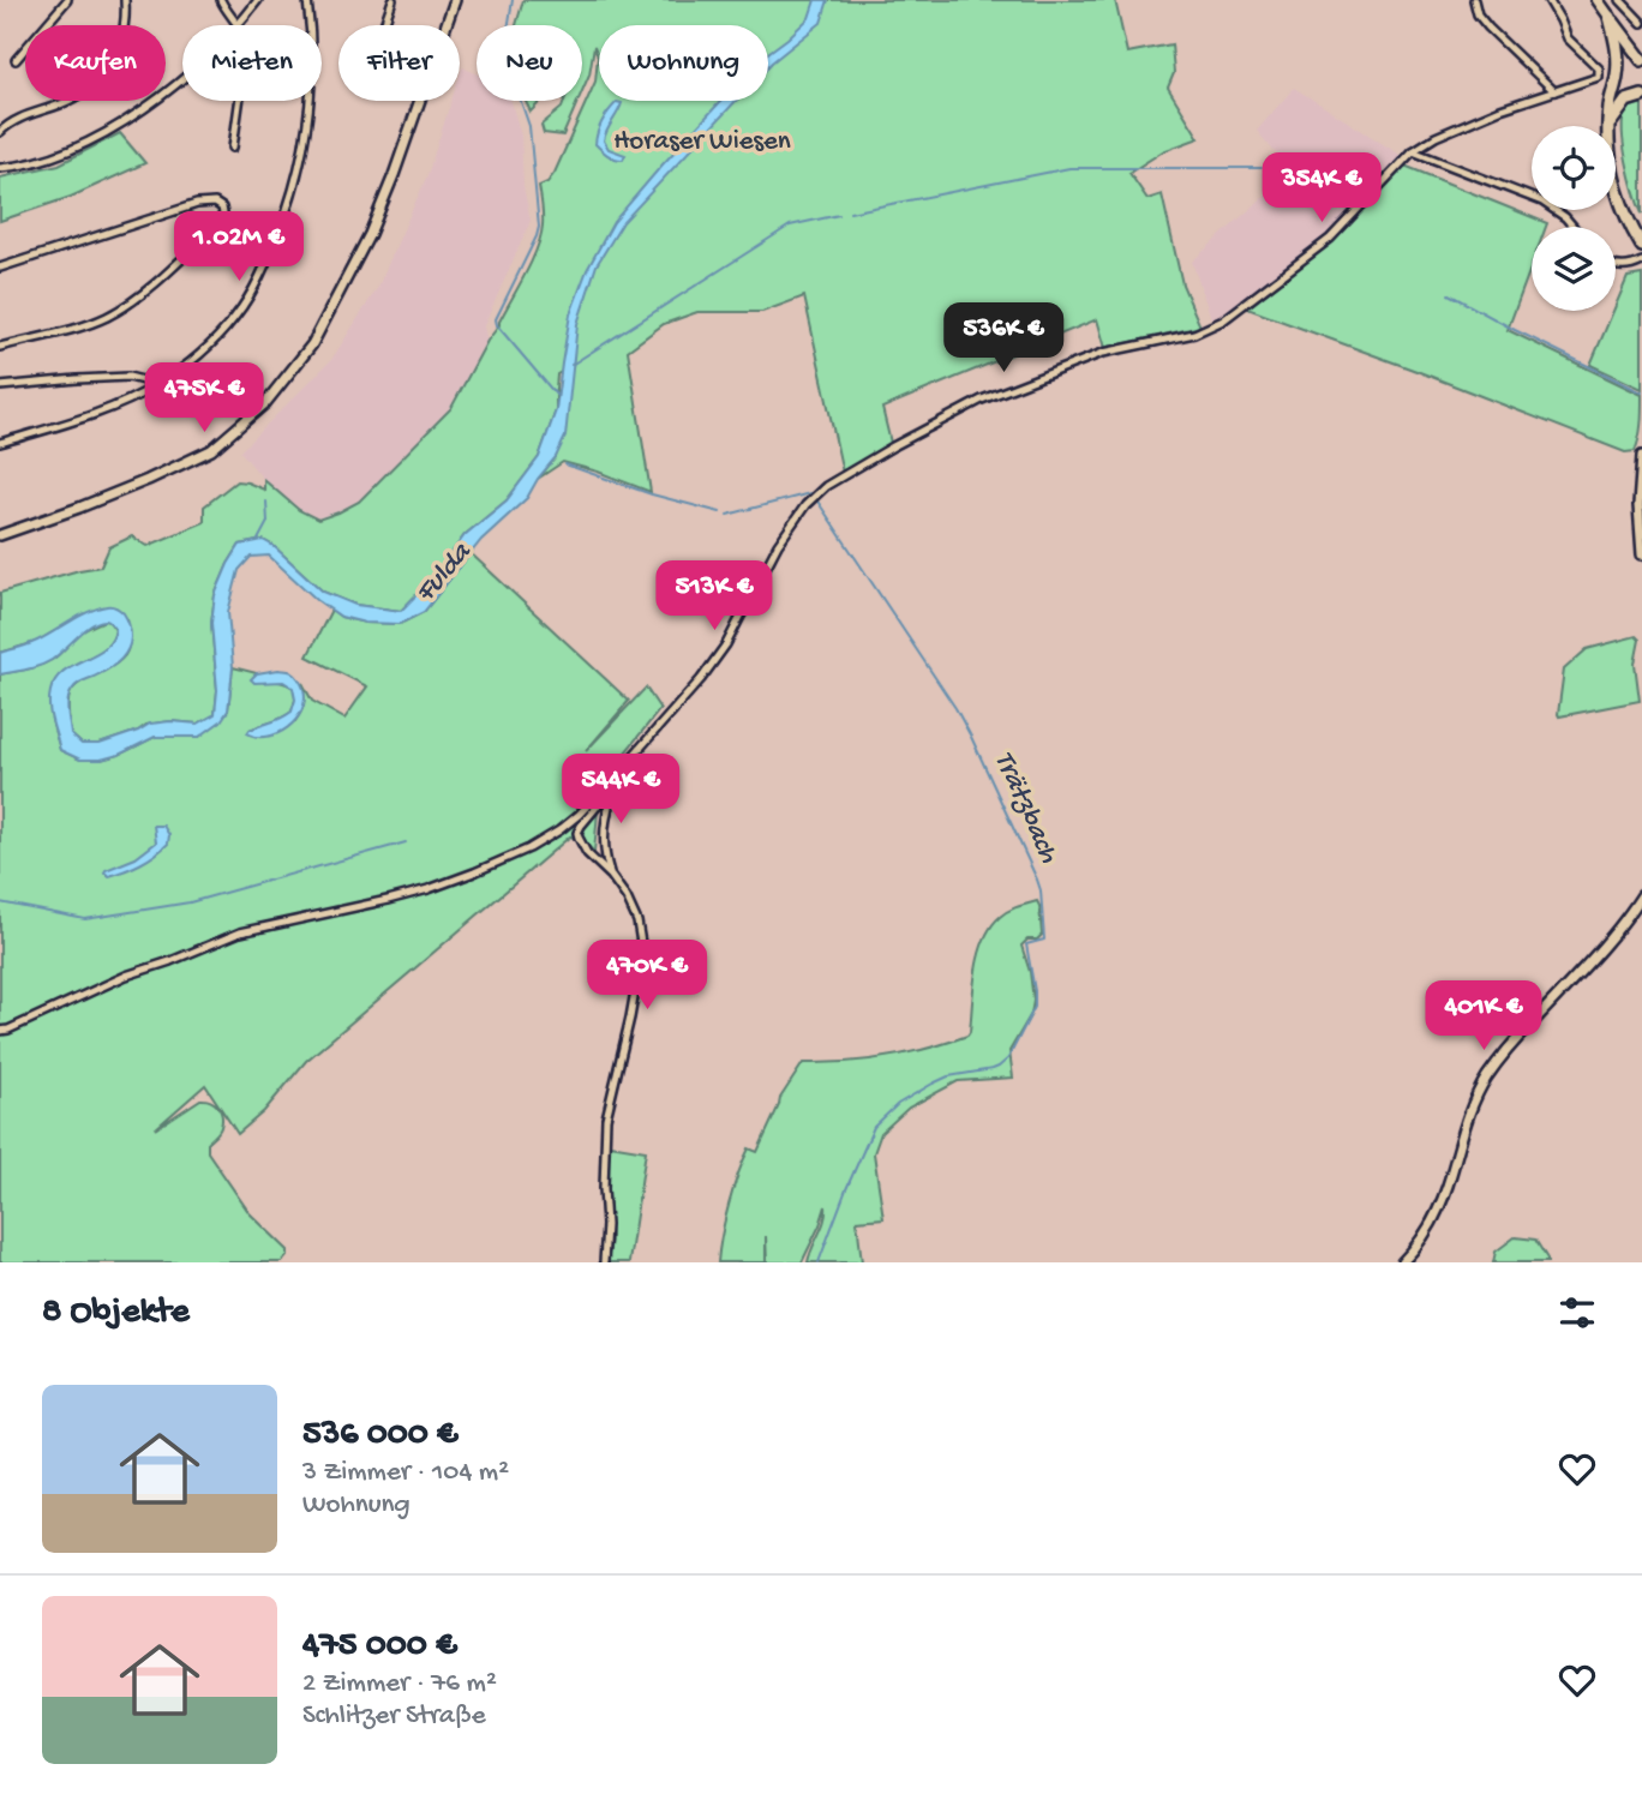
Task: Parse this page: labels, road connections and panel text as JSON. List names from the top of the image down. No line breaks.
{"water":["Fulda","Trätzbach"],"parks":["Horaser Wiesen"],"page":{"chip":["Kaufen","Mieten","Filter","Neu","Wohnung"],"price":["354K €","1.02M €","536K €","475K €","513K €","544K €","470K €","401K €"],"heading":"8 Objekte","list":[{"name":"536 000 €","note":"3 Zimmer · 104 m² · Wohnung"},{"name":"475 000 €","note":"2 Zimmer · 76 m² · Schlitzer Straße"}]}}
